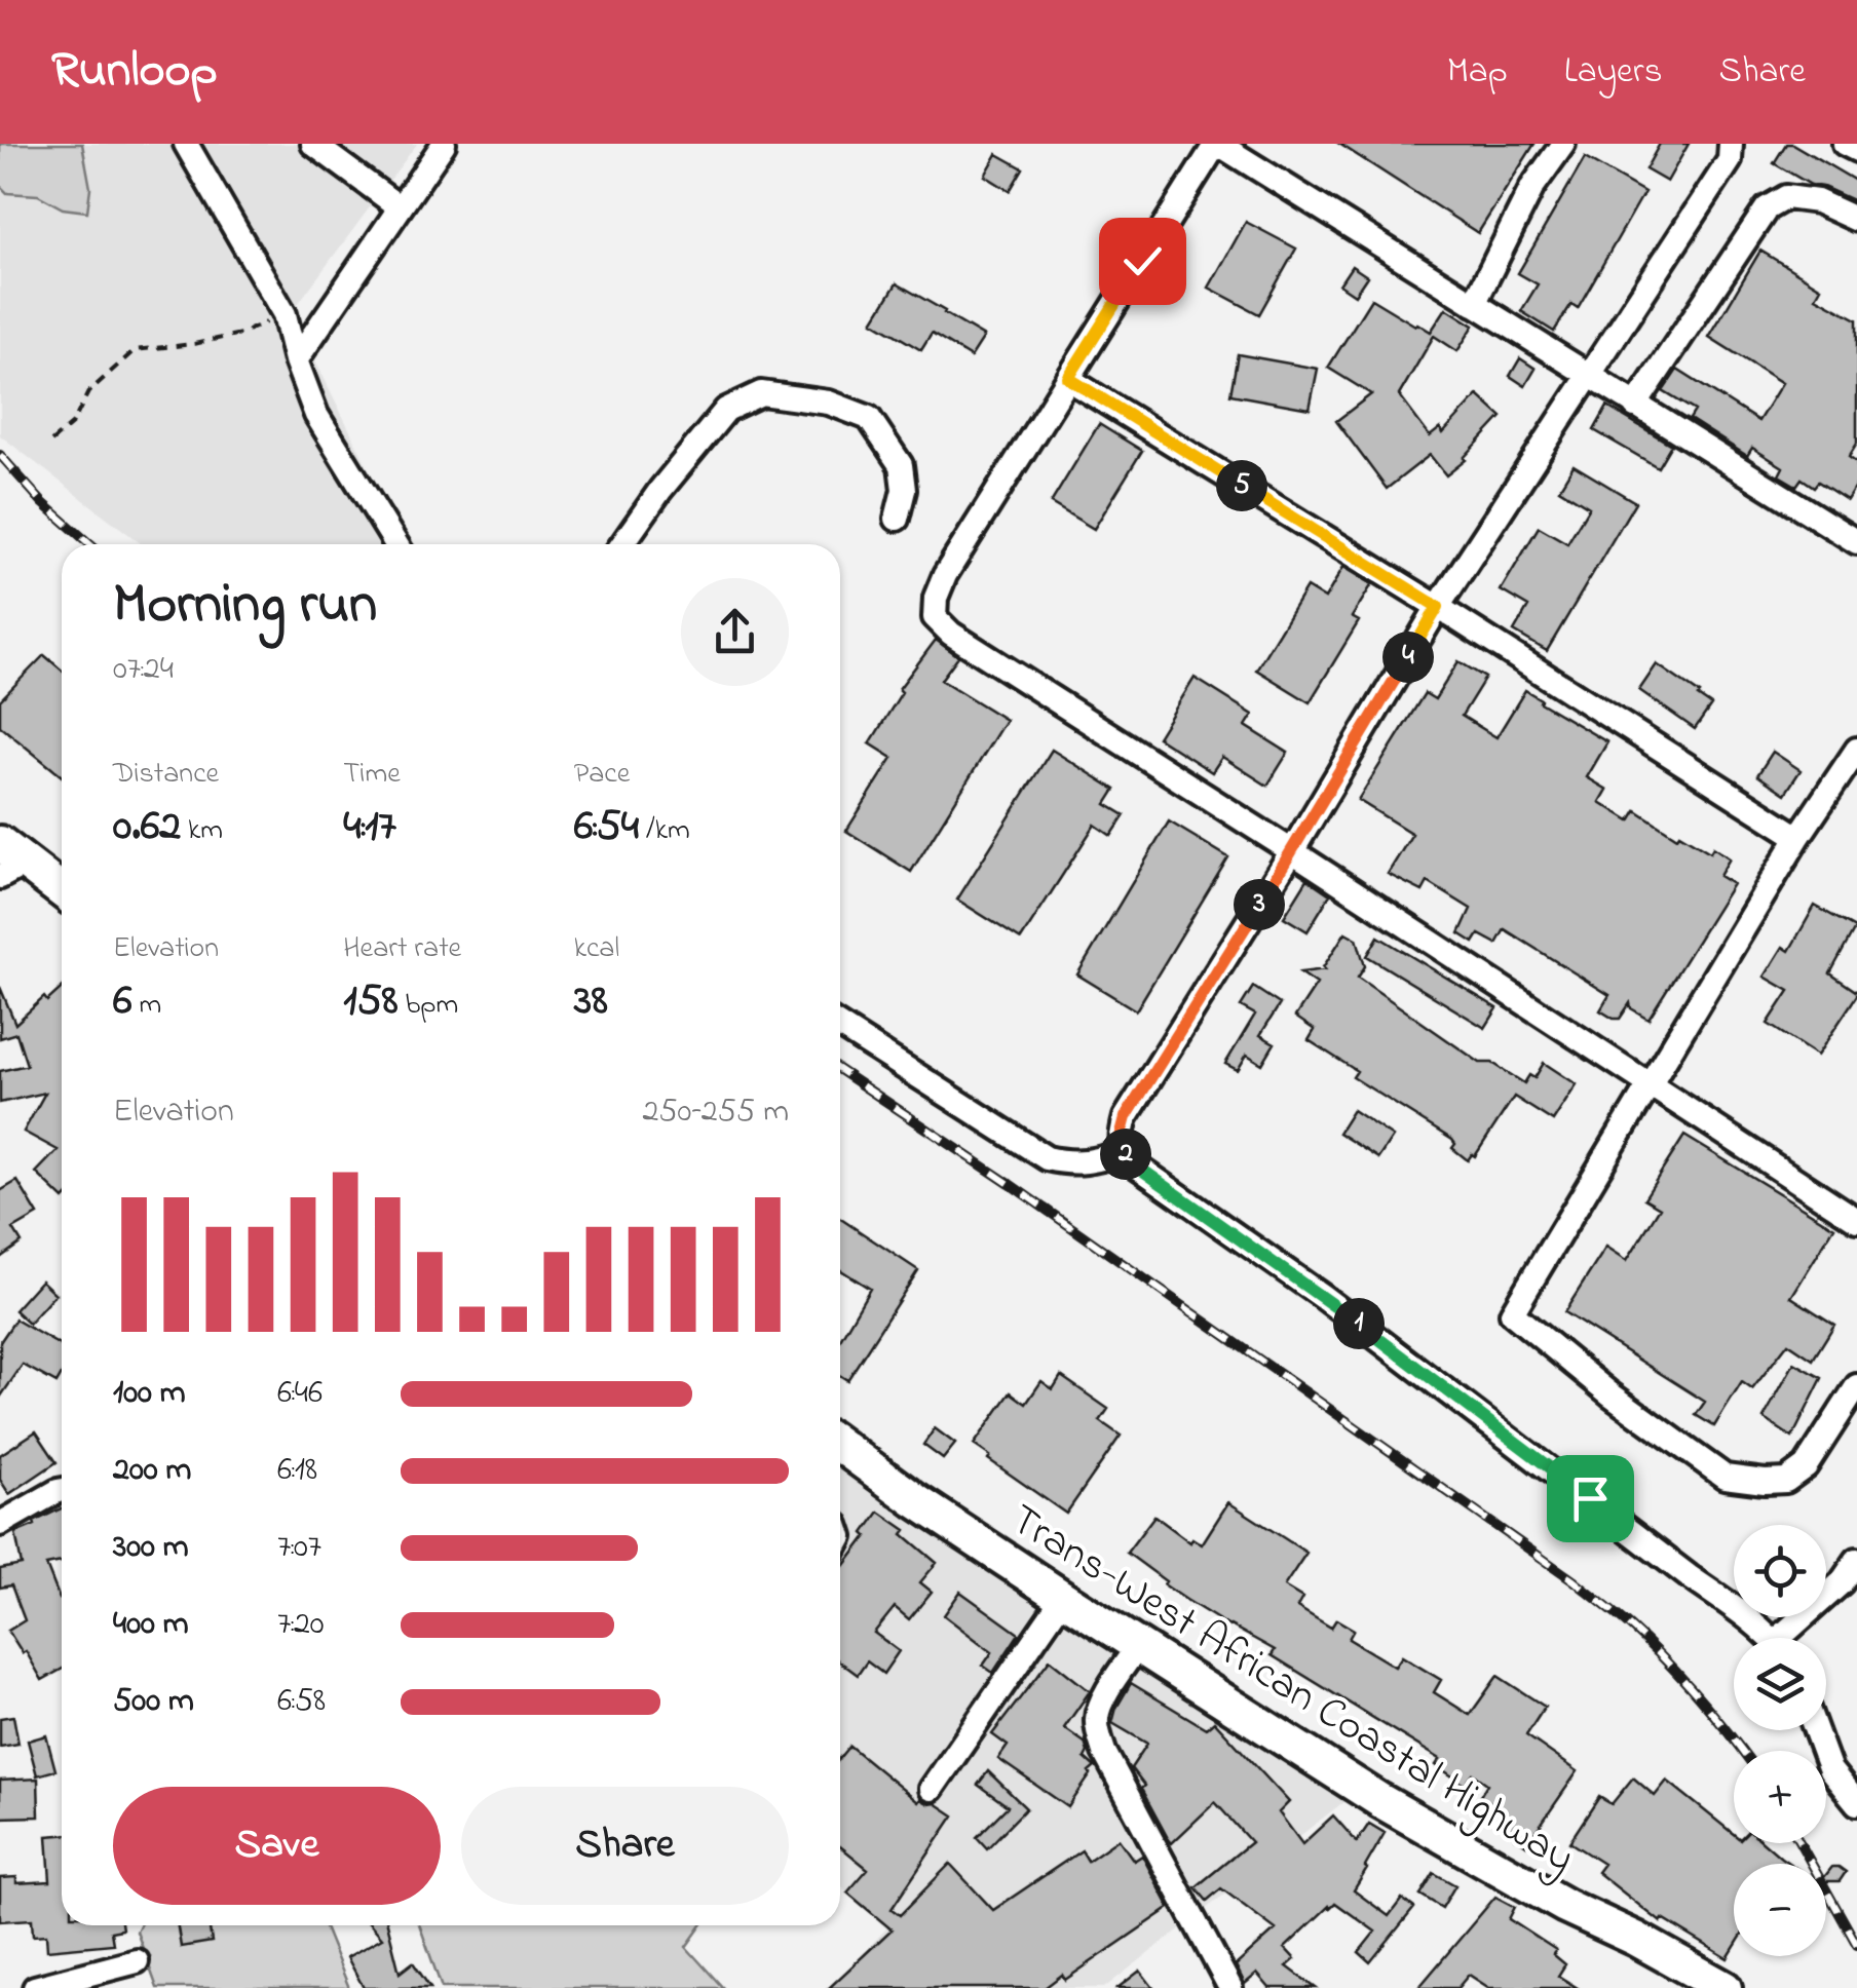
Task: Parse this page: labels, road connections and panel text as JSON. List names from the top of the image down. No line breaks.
{"streets":{"highway":["Trans-West African Coastal Highway"]},"page":{"header":"Runloop","nav":["Map","Layers","Share"],"pins":["5","4","3","2","1"],"heading":["Morning run","07:24"],"stats":[["Distance","0.62 km"],["Time","4:17"],["Pace","6:54 /km"],["Elevation","6 m"],["Heart rate","158 bpm"],["kcal","38"]],"chart":["Elevation","250–255 m"],"list":[{"name":"100 m","note":"6:46"},{"name":"200 m","note":"6:18"},{"name":"300 m","note":"7:07"},{"name":"400 m","note":"7:20"},{"name":"500 m","note":"6:58"}],"map_buttons":["+","−"],"buttons":["Save","Share"]}}
